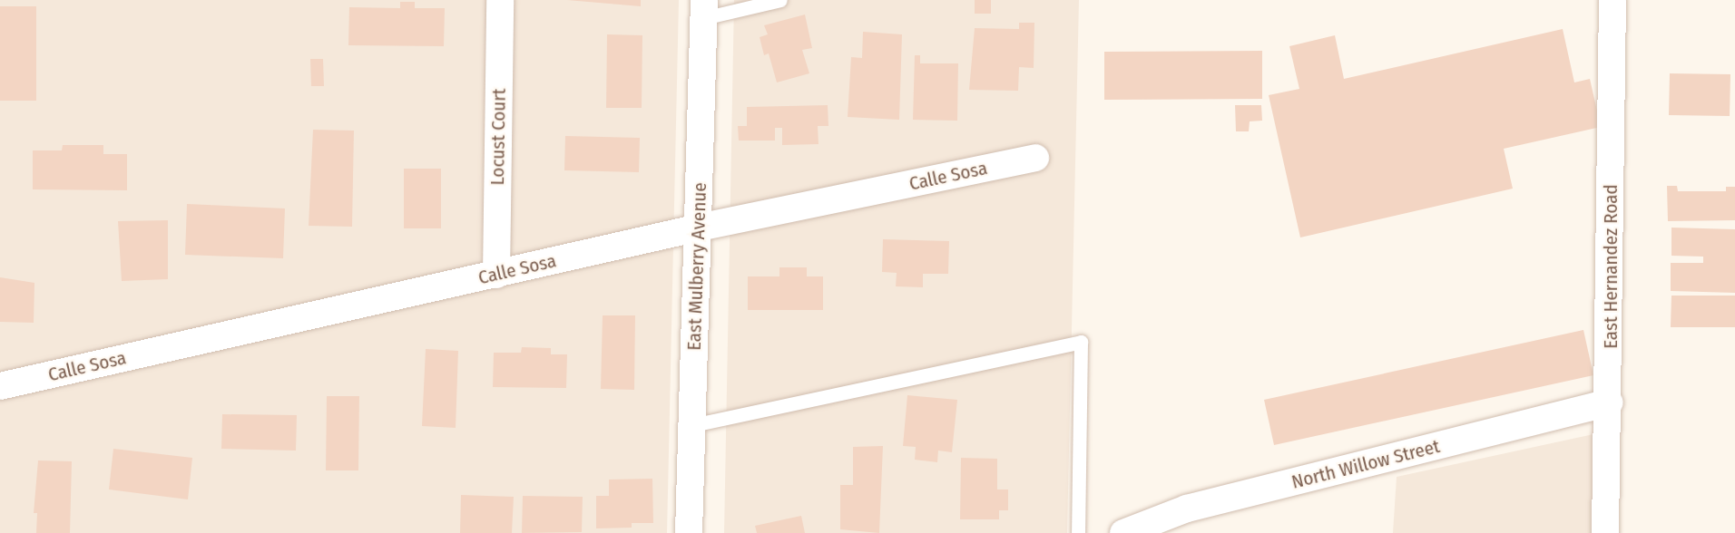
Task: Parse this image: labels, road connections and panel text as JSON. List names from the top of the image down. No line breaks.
{"streets":{"street":["Locust Court","Calle Sosa","East Mulberry Avenue","East Hernandez Road","North Willow Street"]},"crossings":[["Locust Court","Calle Sosa"],["Calle Sosa","East Mulberry Avenue"],["East Hernandez Road","North Willow Street"]]}
